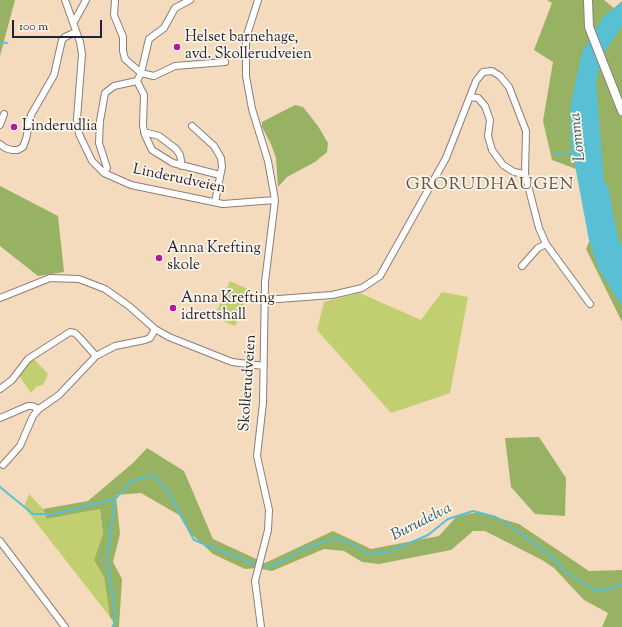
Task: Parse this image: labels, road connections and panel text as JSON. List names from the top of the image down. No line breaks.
{"streets":{"street":["Linderudveien","Skollerudveien"]},"crossings":[["Linderudveien","Skollerudveien"]],"districts":["GRORUDHAUGEN"],"water":["Lomma","Burudelva"],"places":["Helset barnehage, avd. Skollerudveien","Linderudlia","Anna Krefting skole","Anna Krefting idrettshall"],"scale_bar":"100 m"}
